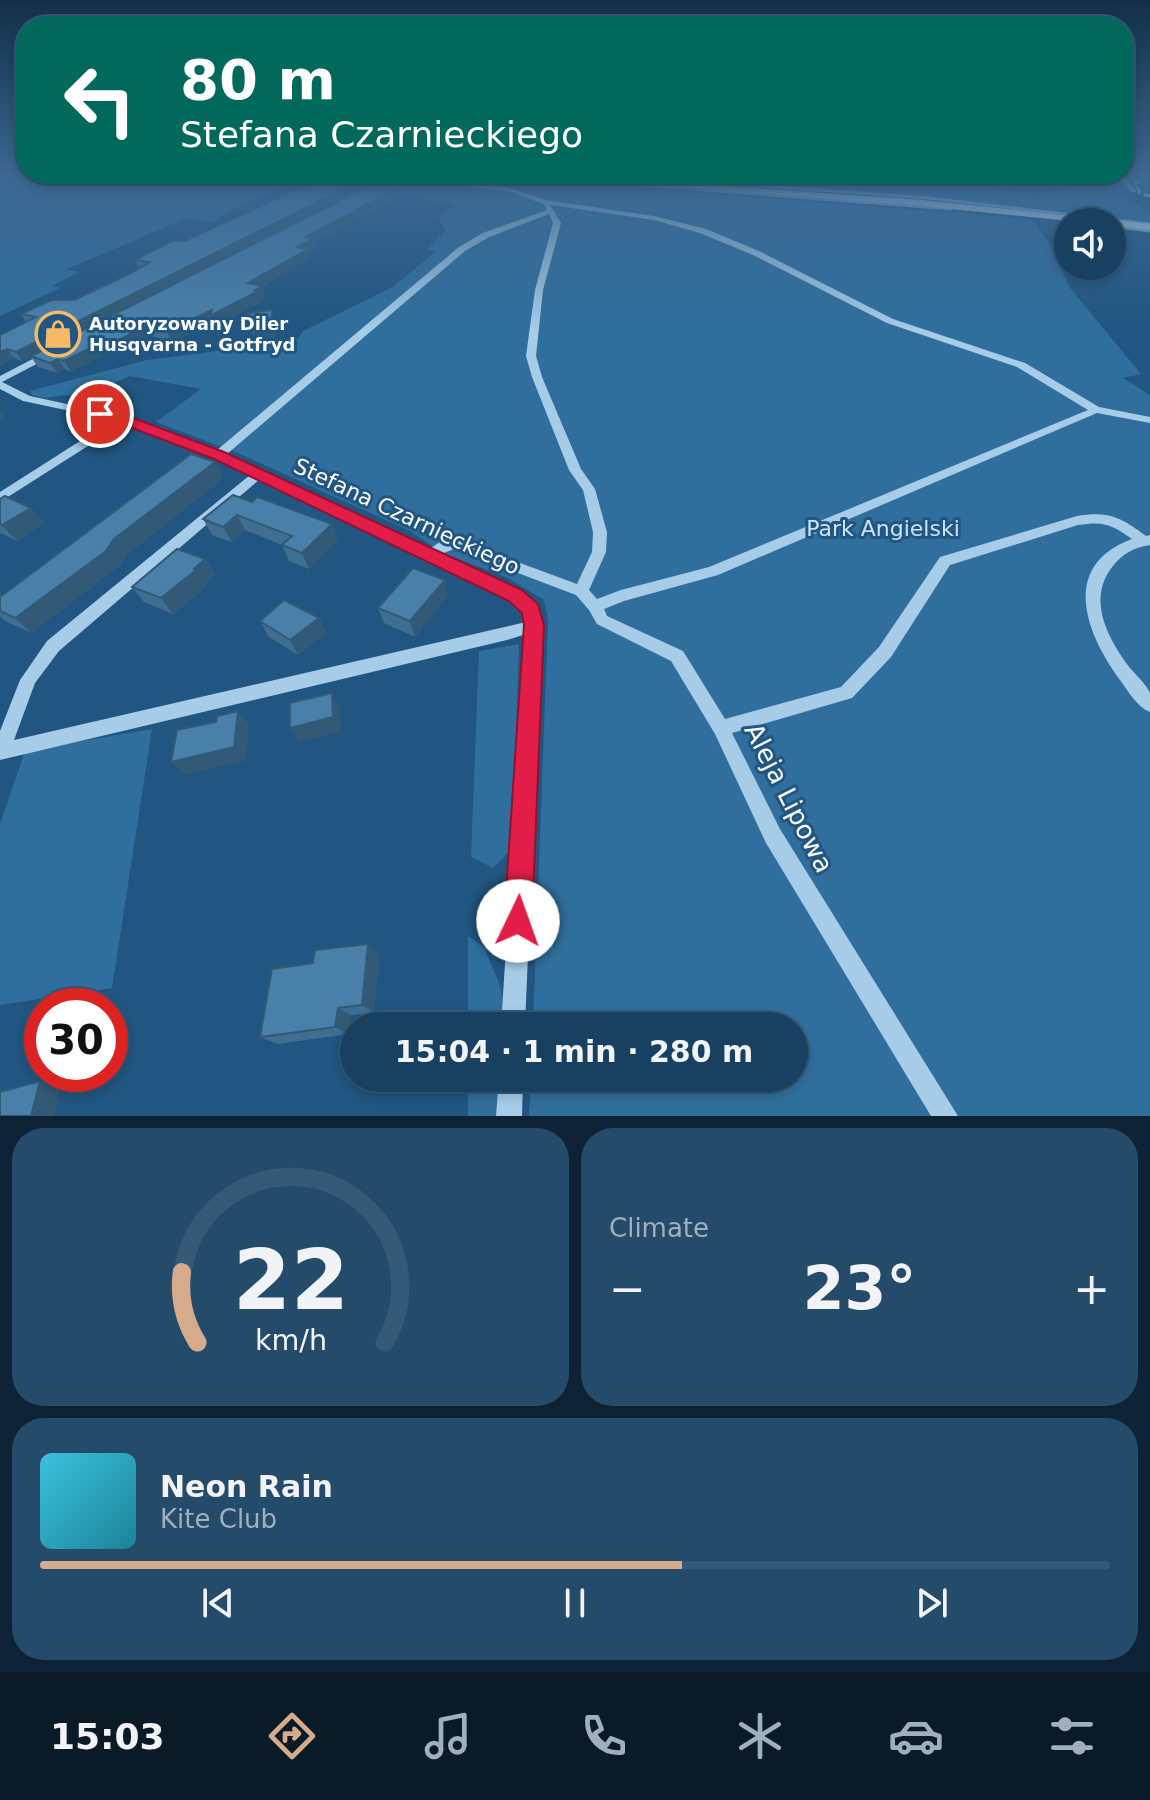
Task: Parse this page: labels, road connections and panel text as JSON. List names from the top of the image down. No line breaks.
{"streets":{"street":["Stefana Czarnieckiego","Aleja Lipowa"]},"parks":["Park Angielski"],"places":{"shop":["Autoryzowany Diler Husqvarna - Gotfryd"]},"page":{"turn":["80 m","Stefana Czarnieckiego"],"limit":"30","trip":"15:04 · 1 min · 280 m","tile":"Climate","heat":["−","23°","+"],"song":["Neon Rain","Kite Club"],"tabs":"15:03","gauge":["22","km/h"]}}
